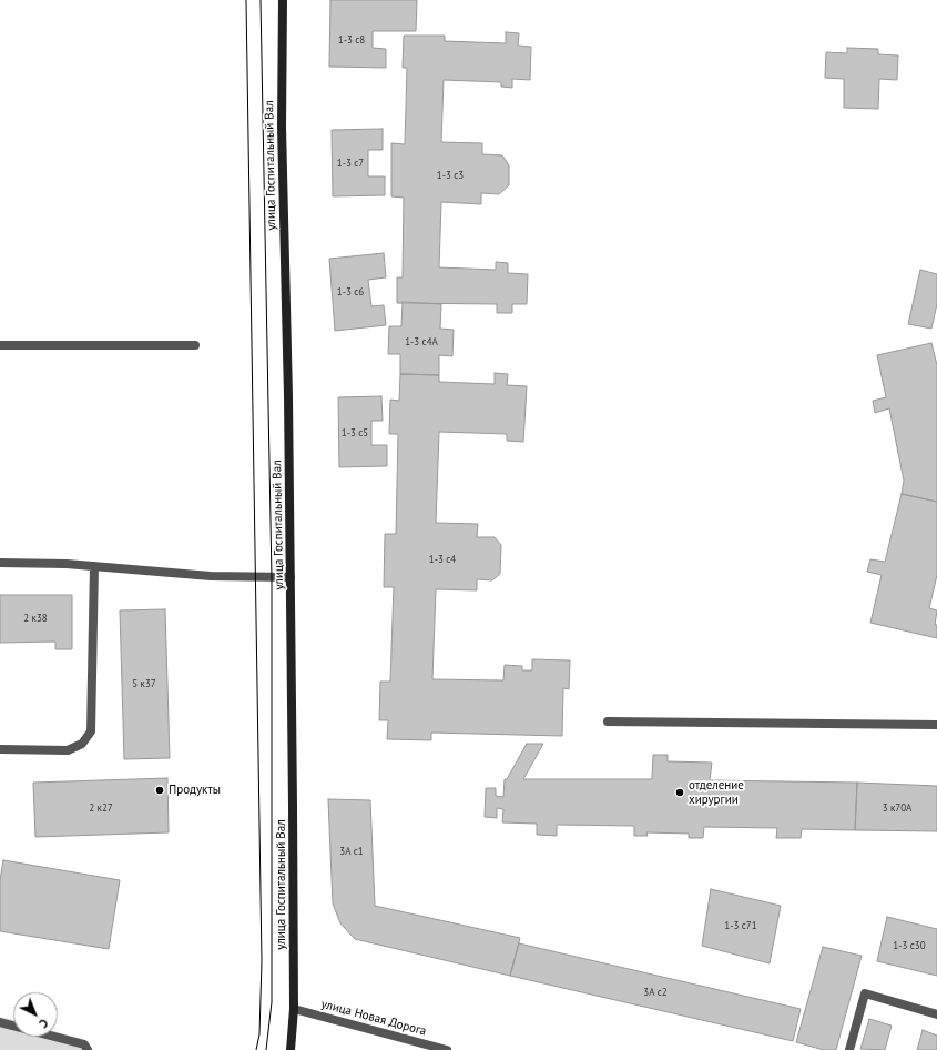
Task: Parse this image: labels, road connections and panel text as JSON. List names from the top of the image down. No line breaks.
{"streets":{"main road":["улица Госпитальный Вал"],"street":["улица Новая Дорога"]},"crossings":[["улица Госпитальный Вал","улица Новая Дорога"]],"places":["Продукты","отделение хирургии"],"house_numbers":["1-3 с8","1-3 с7","1-3 с3","1-3 с6","1-3 с4А","1-3 с5","1-3 с4","2 к38","5 к37","2 к27","3 к70А","3А с1","1-3 с71","1-3 с30","3А с2"],"north":"bottom right"}
